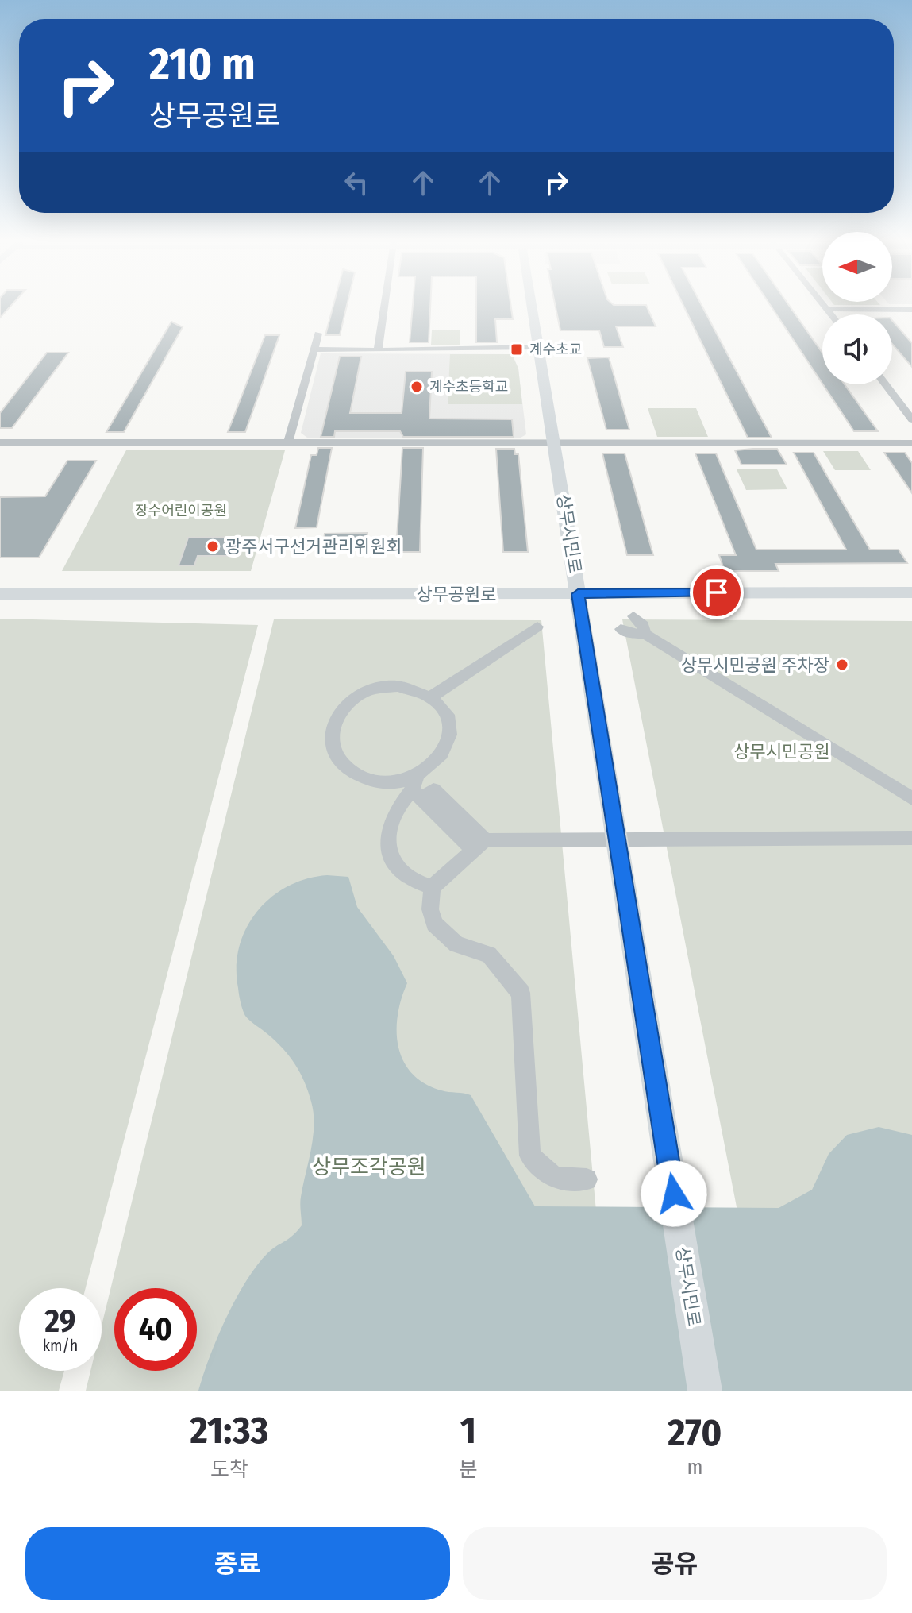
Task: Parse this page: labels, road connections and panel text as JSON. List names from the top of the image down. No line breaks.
{"streets":{"street":["상무시민로","상무공원로"]},"crossings":[["상무시민로","상무공원로"]],"parks":["장수어린이공원","상무시민공원","상무조각공원"],"places":{"transit":["계수초교"],"other":["계수초등학교","광주서구선거관리위원회","상무시민공원 주차장"]},"north":"left","page":{"turn":["210 m","상무공원로"],"speed":"29 km/h","limit":"40","eta":["21:33","도착","1","분","270","m"],"buttons":["종료","공유"]}}
